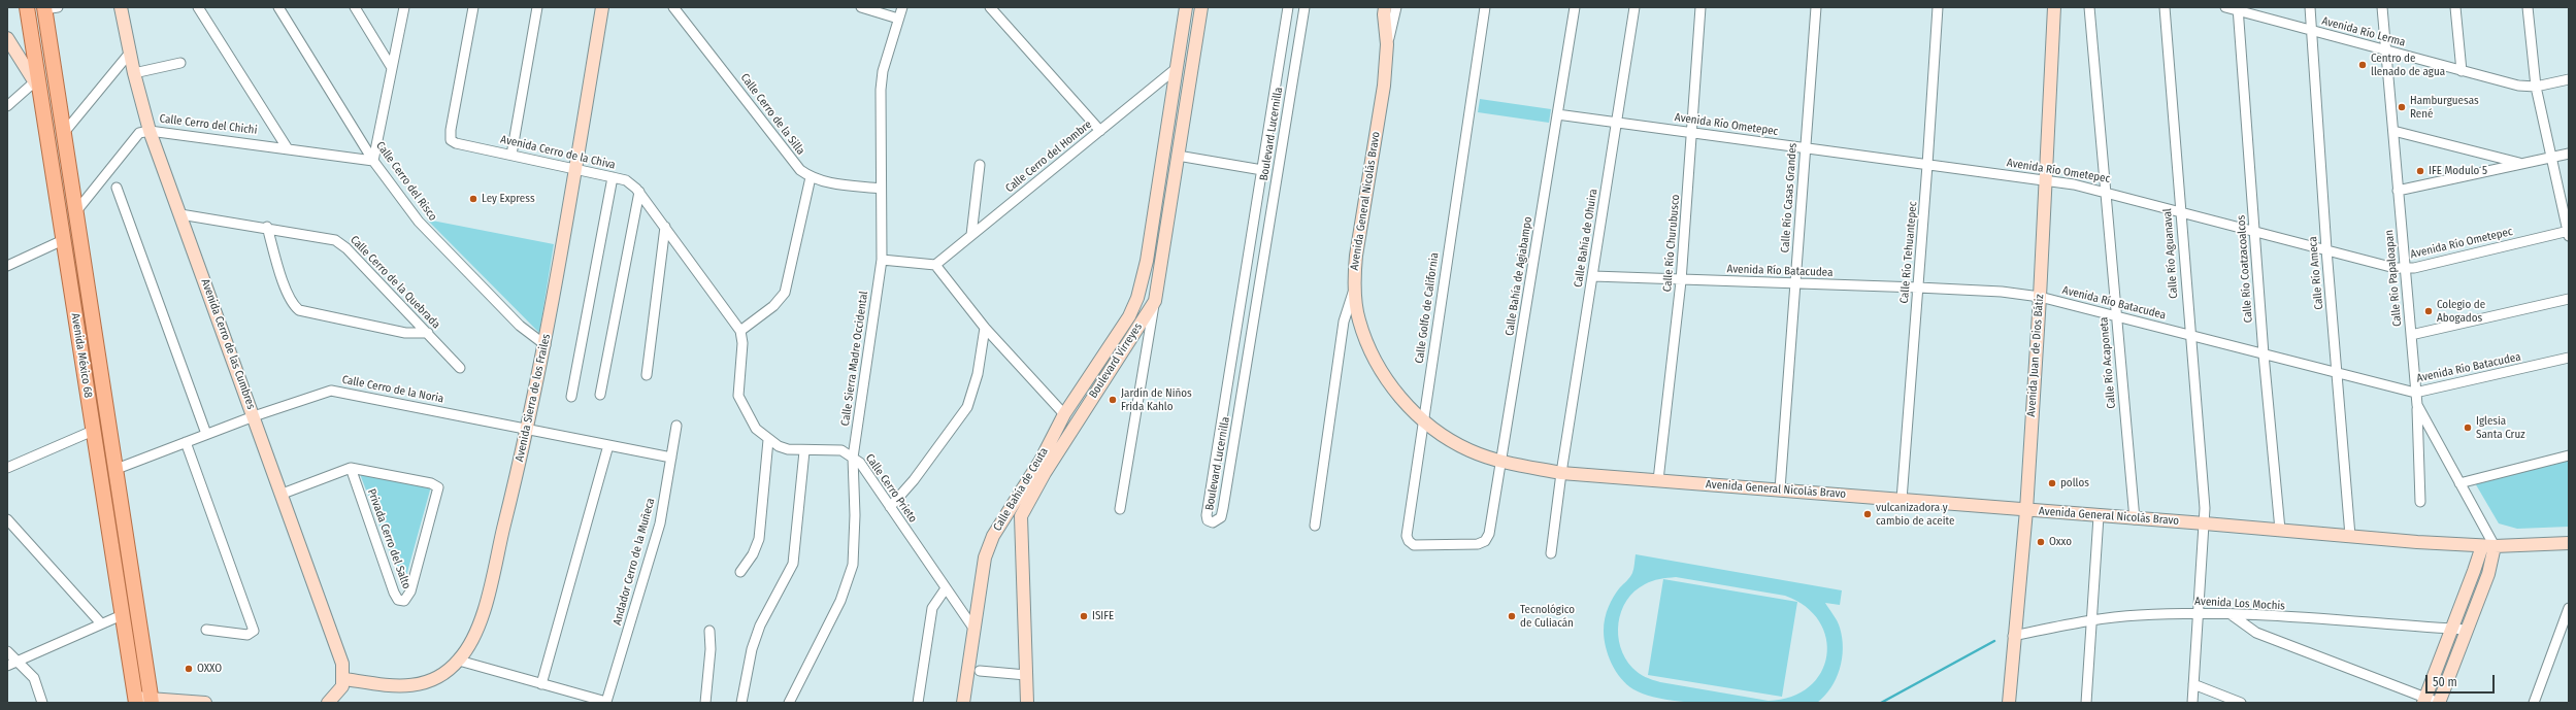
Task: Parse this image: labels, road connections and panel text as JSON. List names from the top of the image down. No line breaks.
{"streets":{"main road":["Avenida México 68"],"street":["Avenida Río Lerma","Calle Cerro de la Silla","Calle Cerro del Chichi","Avenida Río Ometepec","Boulevard Lucernilla","Avenida Cerro de la Chiva","Calle Cerro del Hombre","Calle Cerro del Risco","Calle Río Casas Grandes","Avenida General Nicolás Bravo","Calle Bahía de Ohuira","Calle Río Churubusco","Calle Río Tehuantepec","Calle Río Aguanaval","Calle Río Coatzacoalcos","Avenida Río Batacudea","Calle Río Ameca","Calle Bahía de Agiabampo","Calle Río Papaloapan","Calle Cerro de la Quebrada","Calle Golfo de California","Avenida Cerro de las Cumbres","Avenida Juan de Dios Bátiz","Calle Sierra Madre Occidental","Boulevard Virreyes","Calle Río Acaponeta","Calle Cerro de la Noria","Avenida Sierra de los Frailes","Calle Cerro Prieto","Calle Bahía de Ceuta","Privada Cerro del Salto","Andador Cerro de la Muñeca","Avenida Los Mochis"]},"crossings":[["Avenida Río Lerma","Calle Río Coatzacoalcos"],["Avenida Río Lerma","Calle Río Ameca"],["Avenida Río Lerma","Calle Río Papaloapan"],["Calle Cerro de la Silla","Calle Sierra Madre Occidental"],["Calle Cerro del Chichi","Calle Cerro del Risco"],["Calle Cerro del Chichi","Avenida Cerro de las Cumbres"],["Calle Cerro del Chichi","Avenida México 68"],["Avenida Río Ometepec","Calle Río Casas Grandes"],["Avenida Río Ometepec","Calle Bahía de Ohuira"],["Avenida Río Ometepec","Calle Río Churubusco"],["Avenida Río Ometepec","Calle Río Tehuantepec"],["Avenida Río Ometepec","Calle Río Aguanaval"],["Avenida Río Ometepec","Calle Río Coatzacoalcos"],["Avenida Río Ometepec","Calle Río Ameca"],["Avenida Río Ometepec","Calle Bahía de Agiabampo"],["Avenida Río Ometepec","Calle Río Papaloapan"],["Avenida Río Ometepec","Avenida Juan de Dios Bátiz"],["Avenida Río Ometepec","Calle Río Acaponeta"],["Avenida Cerro de la Chiva","Avenida Sierra de los Frailes"],["Avenida Cerro de la Chiva","Calle Cerro Prieto"],["Calle Cerro del Hombre","Calle Bahía de Ceuta"],["Calle Cerro del Risco","Avenida Sierra de los Frailes"],["Calle Río Casas Grandes","Avenida General Nicolás Bravo"],["Calle Río Casas Grandes","Avenida Río Batacudea"],["Avenida General Nicolás Bravo","Calle Bahía de Ohuira"],["Avenida General Nicolás Bravo","Calle Río Churubusco"],["Avenida General Nicolás Bravo","Calle Río Tehuantepec"],["Avenida General Nicolás Bravo","Calle Río Aguanaval"],["Avenida General Nicolás Bravo","Calle Río Coatzacoalcos"],["Avenida General Nicolás Bravo","Calle Río Ameca"],["Avenida General Nicolás Bravo","Calle Bahía de Agiabampo"],["Avenida General Nicolás Bravo","Calle Río Papaloapan"],["Avenida General Nicolás Bravo","Calle Golfo de California"],["Avenida General Nicolás Bravo","Avenida Juan de Dios Bátiz"],["Avenida General Nicolás Bravo","Calle Río Acaponeta"],["Calle Bahía de Ohuira","Avenida Río Batacudea"],["Calle Río Churubusco","Avenida Río Batacudea"],["Calle Río Tehuantepec","Avenida Río Batacudea"],["Calle Río Aguanaval","Avenida Río Batacudea"],["Calle Río Aguanaval","Avenida Los Mochis"],["Calle Río Coatzacoalcos","Avenida Río Batacudea"],["Avenida Río Batacudea","Calle Río Ameca"],["Avenida Río Batacudea","Calle Río Papaloapan"],["Avenida Río Batacudea","Avenida Juan de Dios Bátiz"],["Avenida Río Batacudea","Calle Río Acaponeta"],["Calle Bahía de Agiabampo","Calle Golfo de California"],["Calle Cerro de la Quebrada","Avenida Cerro de las Cumbres"],["Avenida Cerro de las Cumbres","Calle Cerro de la Noria"],["Avenida Cerro de las Cumbres","Avenida Sierra de los Frailes"],["Avenida México 68","Calle Cerro de la Noria"],["Avenida Juan de Dios Bátiz","Avenida Los Mochis"],["Calle Sierra Madre Occidental","Calle Cerro Prieto"],["Boulevard Virreyes","Calle Bahía de Ceuta"],["Calle Cerro de la Noria","Avenida Sierra de los Frailes"],["Calle Cerro de la Noria","Andador Cerro de la Muñeca"],["Calle Cerro Prieto","Calle Bahía de Ceuta"]],"places":["Centro de llenado de agua","Hamburguesas René","IFE Modulo 5","Ley Express","Colegio de Abogados","Jardín de Niños Frida Kahlo","Iglesia Santa Cruz","pollos","vulcanizadora y cambio de aceite","Oxxo","ISIFE","Tecnológico de Culiacán","OXXO"],"scale_bar":"50 m"}
